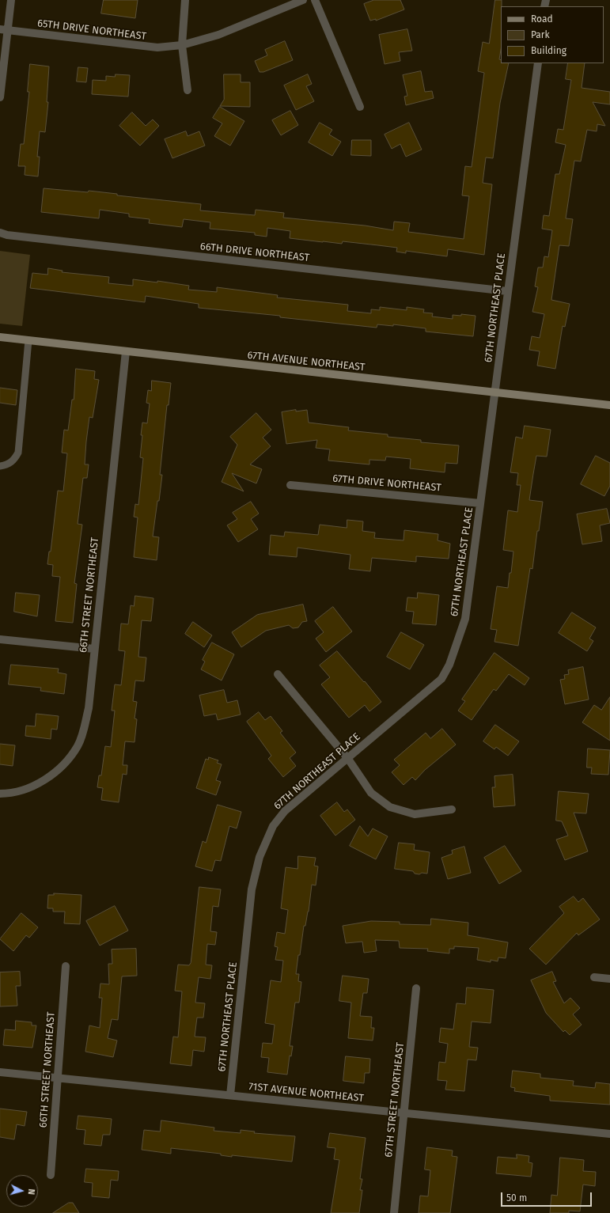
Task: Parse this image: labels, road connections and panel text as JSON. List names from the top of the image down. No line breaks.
{"streets":{"main road":["67TH AVENUE NORTHEAST"],"street":["65TH DRIVE NORTHEAST","66TH DRIVE NORTHEAST","67TH NORTHEAST PLACE","67TH DRIVE NORTHEAST","66TH STREET NORTHEAST","71ST AVENUE NORTHEAST","67TH STREET NORTHEAST"]},"crossings":[["66TH DRIVE NORTHEAST","67TH NORTHEAST PLACE"],["67TH NORTHEAST PLACE","67TH AVENUE NORTHEAST"],["67TH NORTHEAST PLACE","67TH DRIVE NORTHEAST"],["67TH NORTHEAST PLACE","71ST AVENUE NORTHEAST"],["67TH AVENUE NORTHEAST","66TH STREET NORTHEAST"],["66TH STREET NORTHEAST","71ST AVENUE NORTHEAST"],["71ST AVENUE NORTHEAST","67TH STREET NORTHEAST"]],"legend":["Road","Park","Building"],"scale_bar":"50 m","north":"right"}
